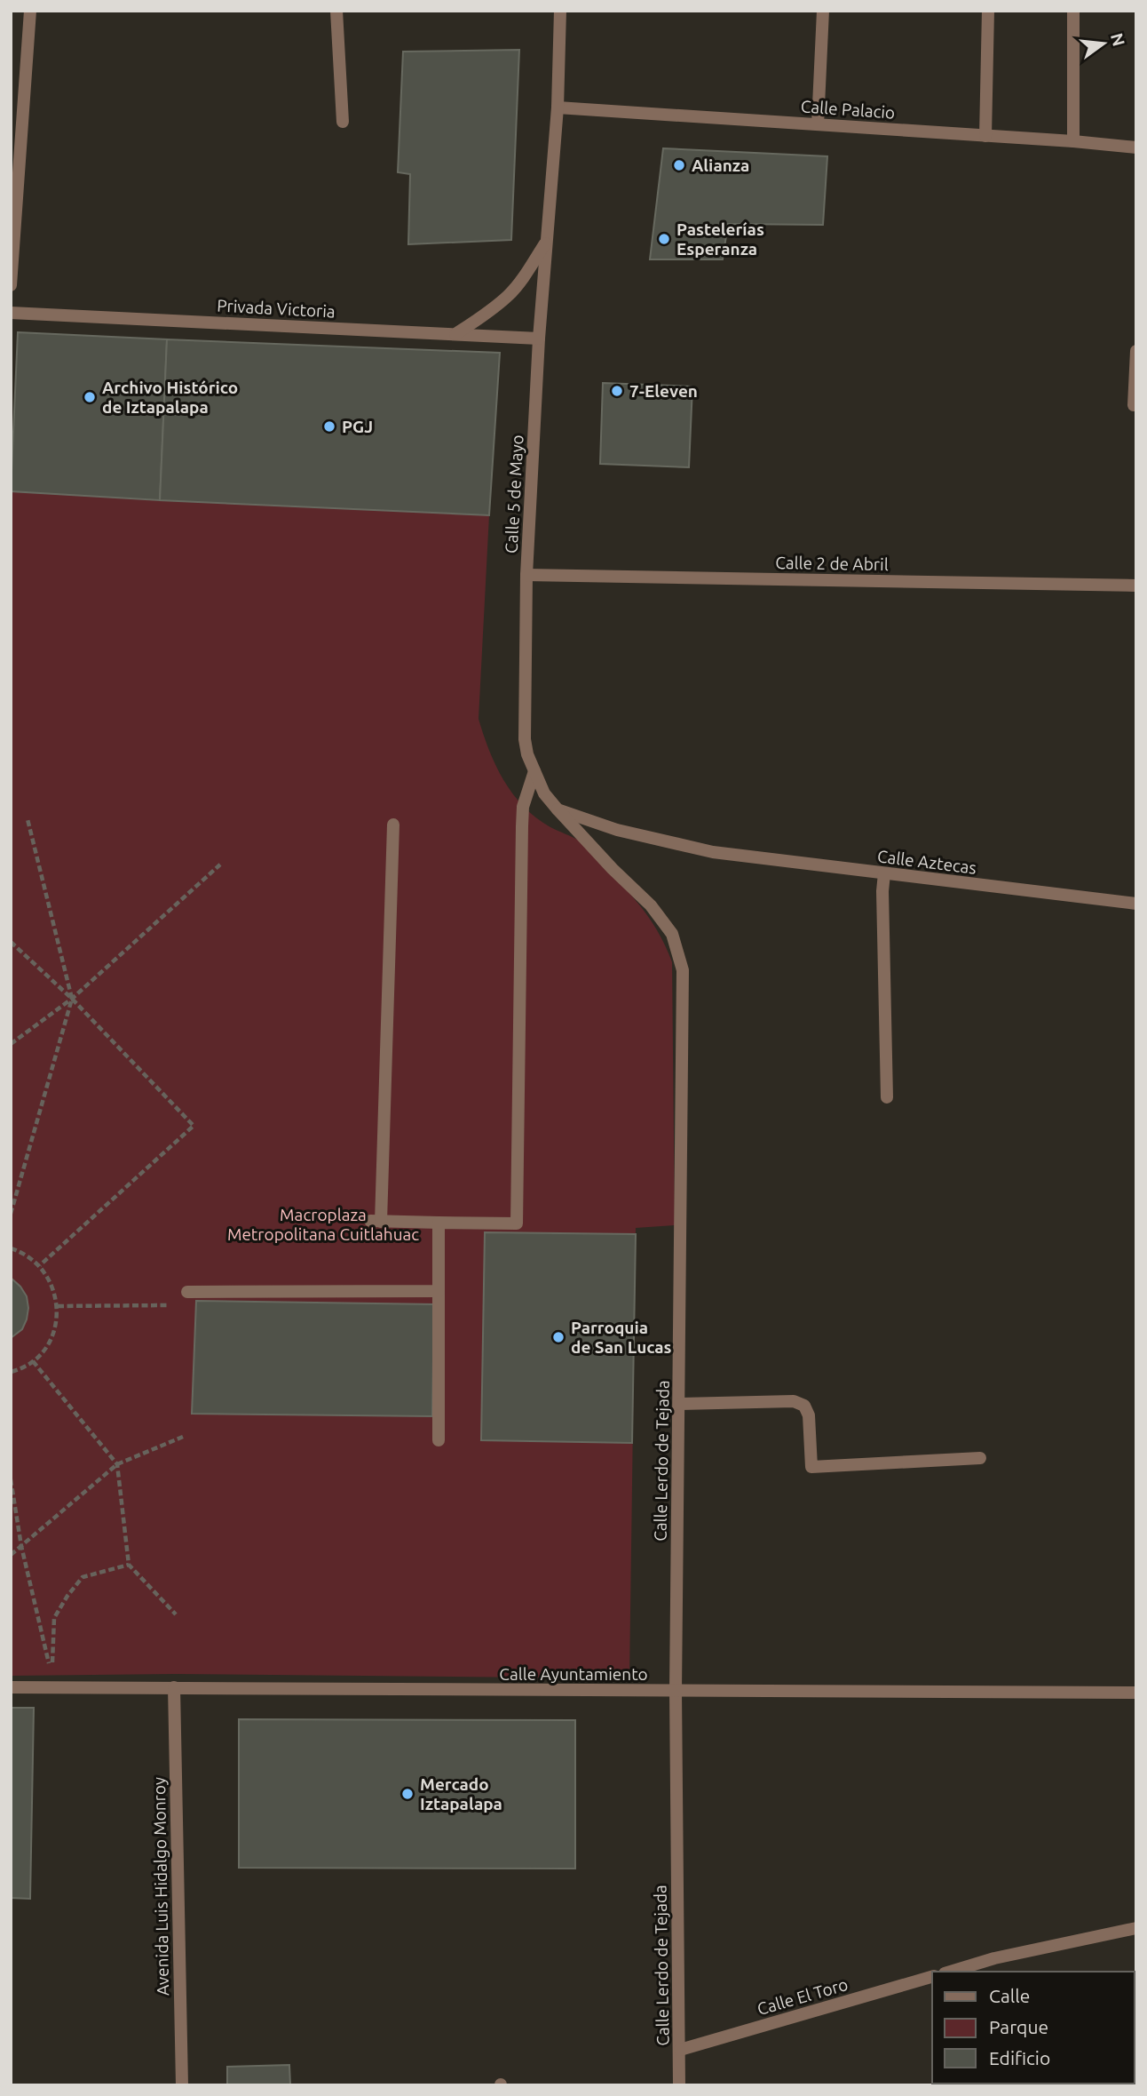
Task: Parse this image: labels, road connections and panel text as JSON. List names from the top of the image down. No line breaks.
{"streets":{"street":["Calle Palacio","Privada Victoria","Calle 5 de Mayo","Calle 2 de Abril","Calle Aztecas","Calle Lerdo de Tejada","Calle Ayuntamiento","Avenida Luis Hidalgo Monroy","Calle El Toro"]},"crossings":[["Calle Palacio","Calle 5 de Mayo"],["Privada Victoria","Calle 5 de Mayo"],["Calle 5 de Mayo","Calle 2 de Abril"],["Calle 5 de Mayo","Calle Aztecas"],["Calle 5 de Mayo","Calle Lerdo de Tejada"],["Calle Aztecas","Calle Lerdo de Tejada"],["Calle Lerdo de Tejada","Calle Ayuntamiento"],["Calle Lerdo de Tejada","Calle El Toro"],["Calle Ayuntamiento","Avenida Luis Hidalgo Monroy"]],"parks":["Macroplaza Metropolitana Cuitlahuac"],"places":["Alianza","Pastelerías Esperanza","7-Eleven","Archivo Histórico de Iztapalapa","PGJ","Parroquia de San Lucas","Mercado Iztapalapa"],"legend":["Calle","Parque","Edificio"],"north":"right"}
